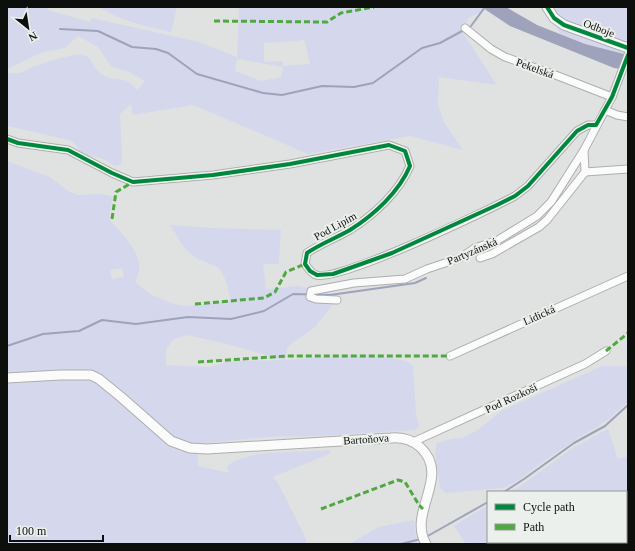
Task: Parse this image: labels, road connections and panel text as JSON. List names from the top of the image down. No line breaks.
{"streets":{"street":["Odboje","Pekelská","Pod Lipím","Partyzánská","Lidická","Pod Rozkoší","Bartoňova"]},"crossings":[["Pod Rozkoší","Bartoňova"]],"legend":["Cycle path","Path"],"scale_bar":"100 m","north":"bottom right"}
